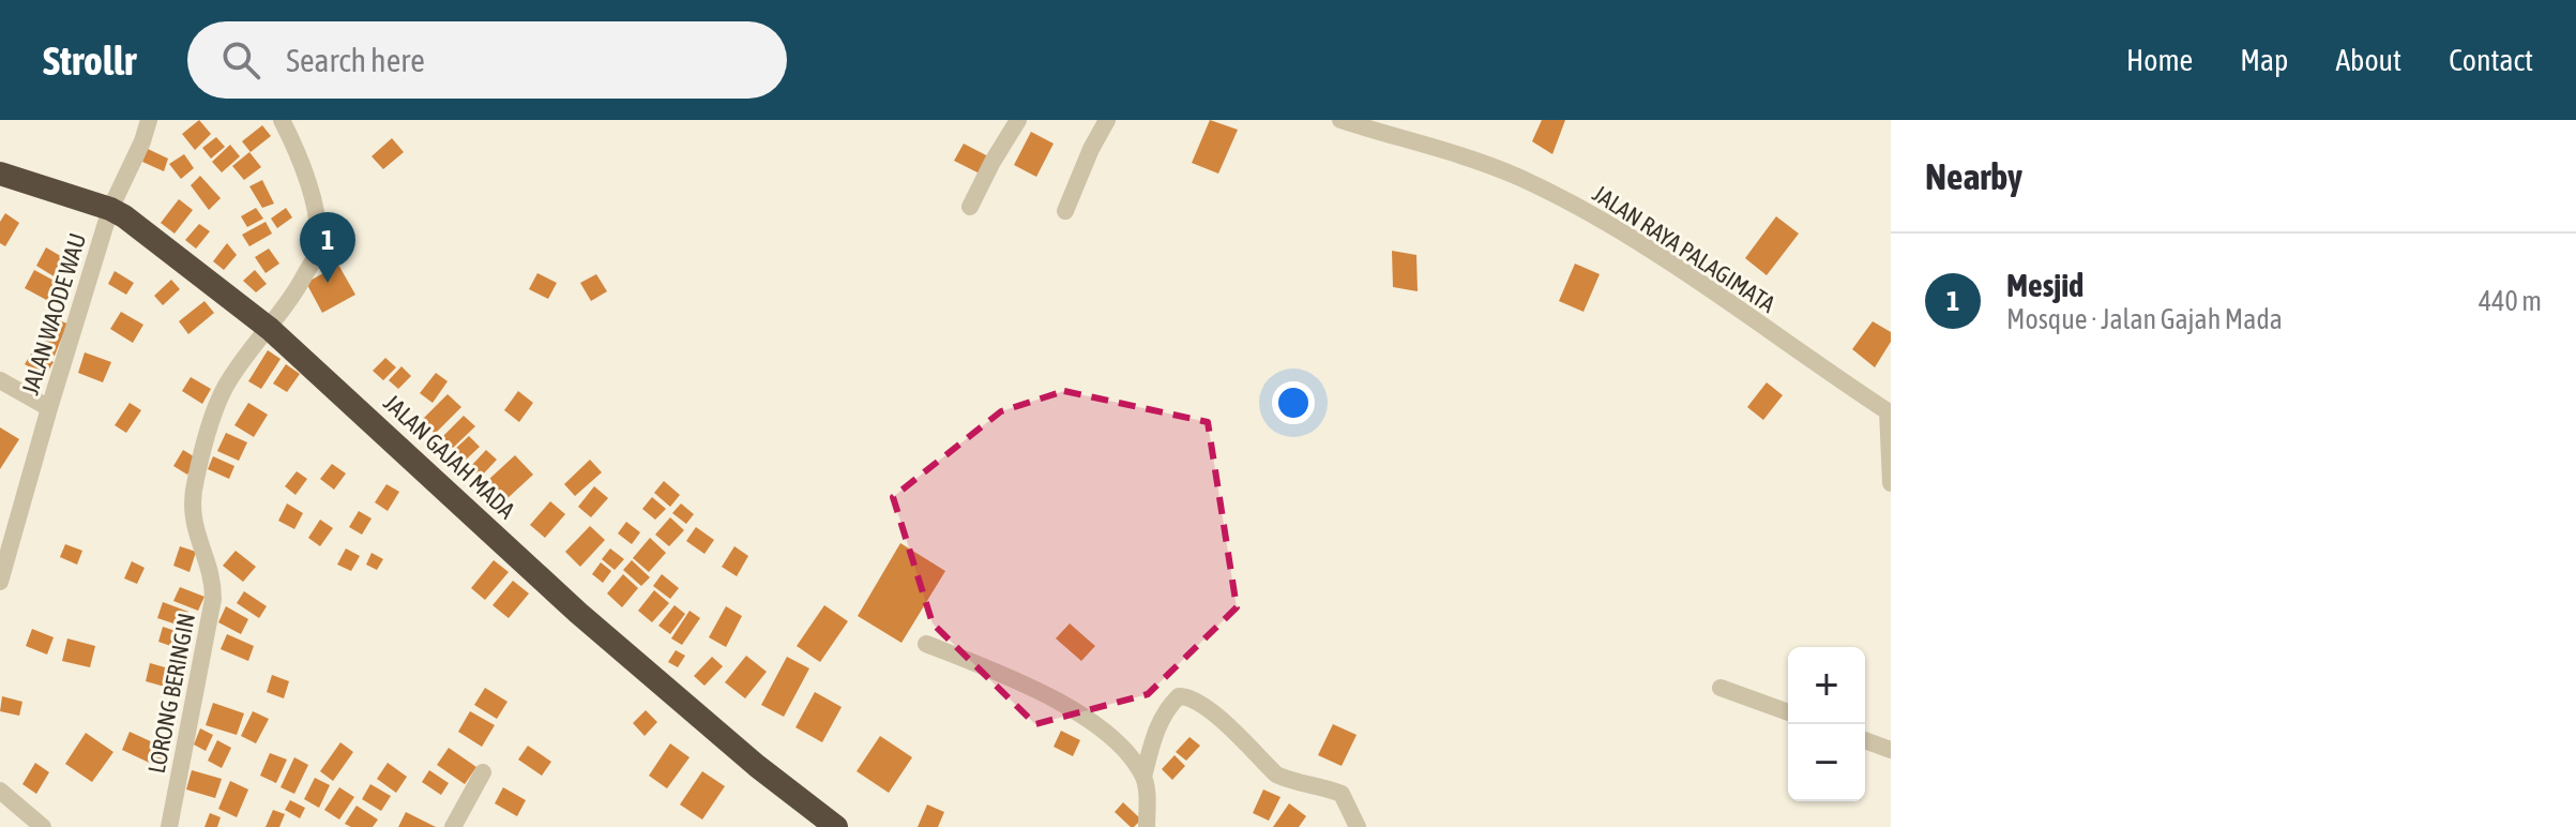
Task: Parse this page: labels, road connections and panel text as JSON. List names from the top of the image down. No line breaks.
{"streets":{"highway":["JALAN GAJAH MADA"],"street":["JALAN RAYA PALAGIMATA","JALAN WAODE WAU","LORONG BERINGIN"]},"crossings":[["JALAN WAODE WAU","JALAN GAJAH MADA"],["JALAN GAJAH MADA","LORONG BERINGIN"]],"page":{"header":"Strollr","search":"Search here","nav":["Home","Map","About","Contact"],"heading":"Nearby","pins":"1","list":[{"mark":"1","name":"Mesjid","note":"Mosque · Jalan Gajah Mada","value":"440 m"}],"map_buttons":["+","−"]}}
